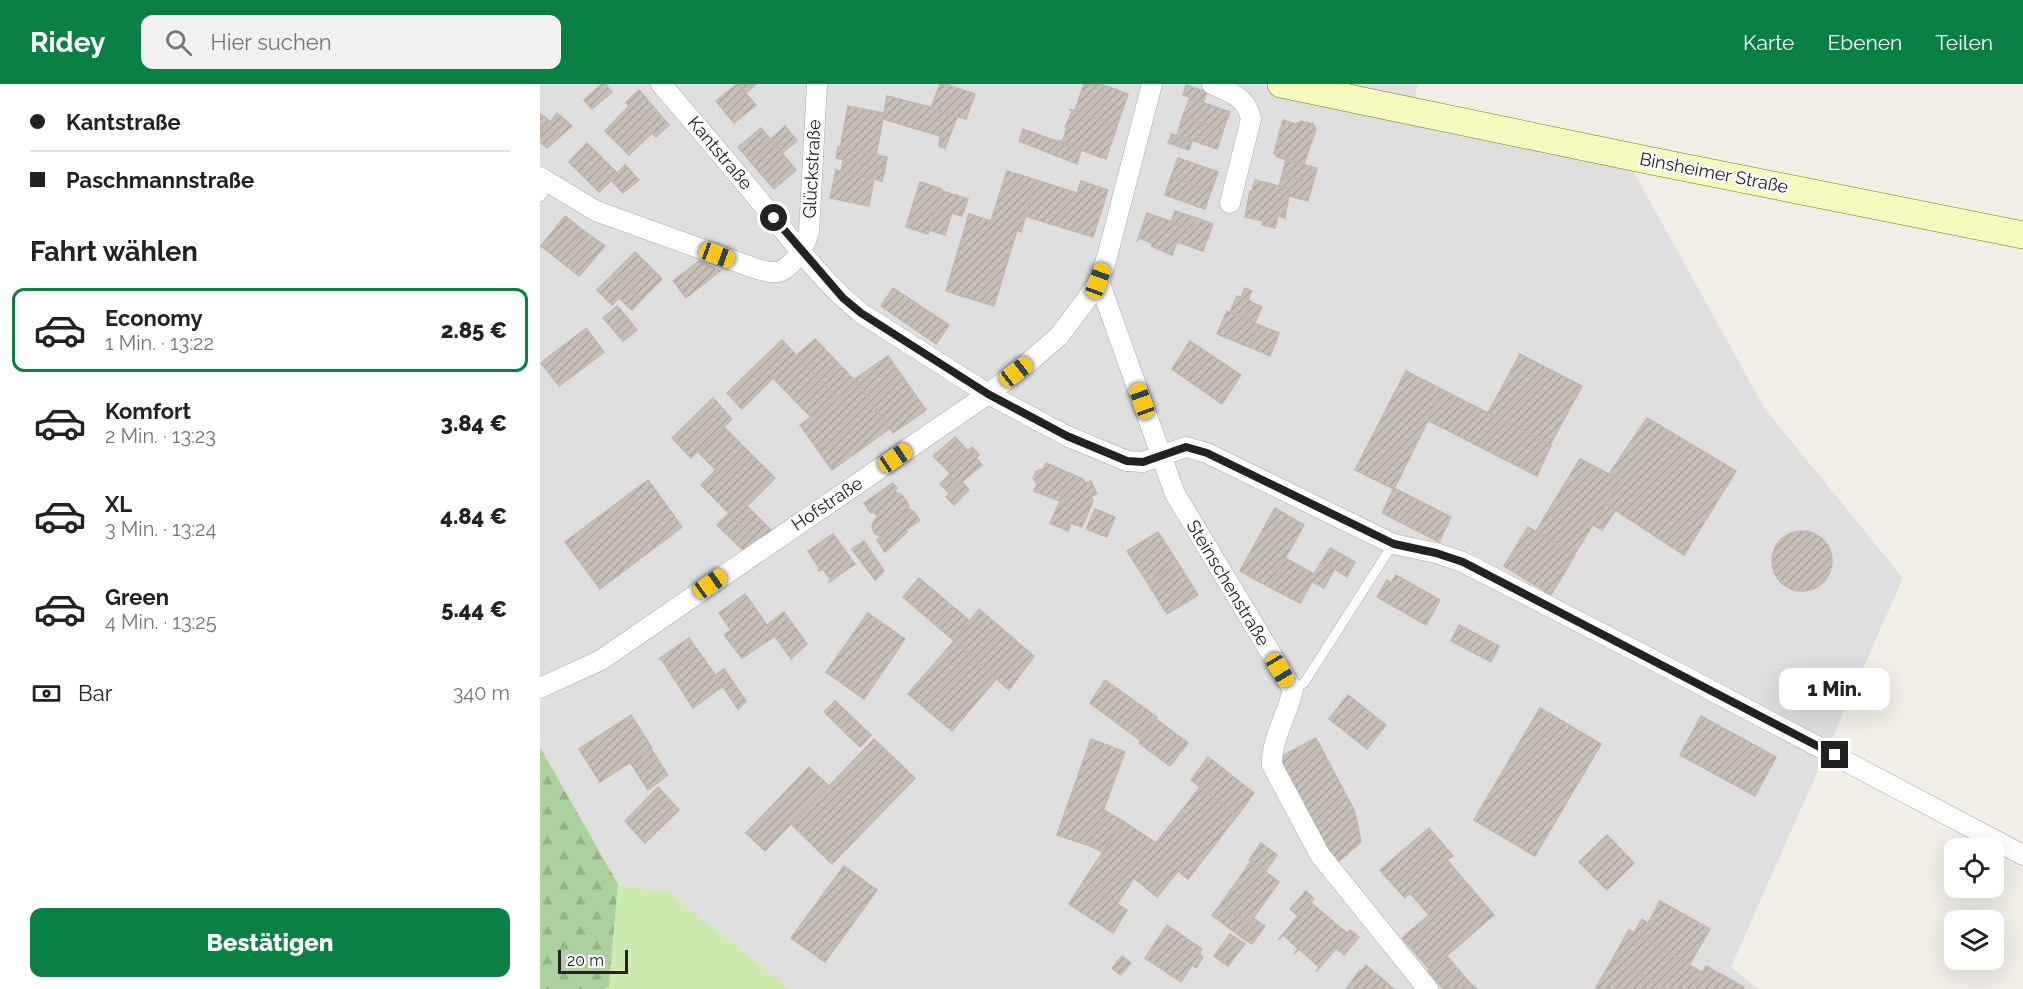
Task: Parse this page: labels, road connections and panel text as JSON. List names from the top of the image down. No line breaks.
{"streets":{"main road":["Binsheimer Straße"],"street":["Kantstraße","Glückstraße","Hofstraße","Steinschenstraße"]},"crossings":[["Kantstraße","Glückstraße"],["Kantstraße","Hofstraße"],["Hofstraße","Steinschenstraße"]],"scale_bar":"20 m","page":{"header":"Ridey","search":"Hier suchen","nav":["Karte","Ebenen","Teilen"],"banner":["Kantstraße","Paschmannstraße"],"heading":"Fahrt wählen","list":[{"name":"Economy","note":"1 Min. · 13:22","value":"2.85 €"},{"name":"Komfort","note":"2 Min. · 13:23","value":"3.84 €"},{"name":"XL","note":"3 Min. · 13:24","value":"4.84 €"},{"name":"Green","note":"4 Min. · 13:25","value":"5.44 €"}],"pay":["Bar","340 m"],"bubble":"1 Min.","buttons":"Bestätigen","scale":"20 m"}}
